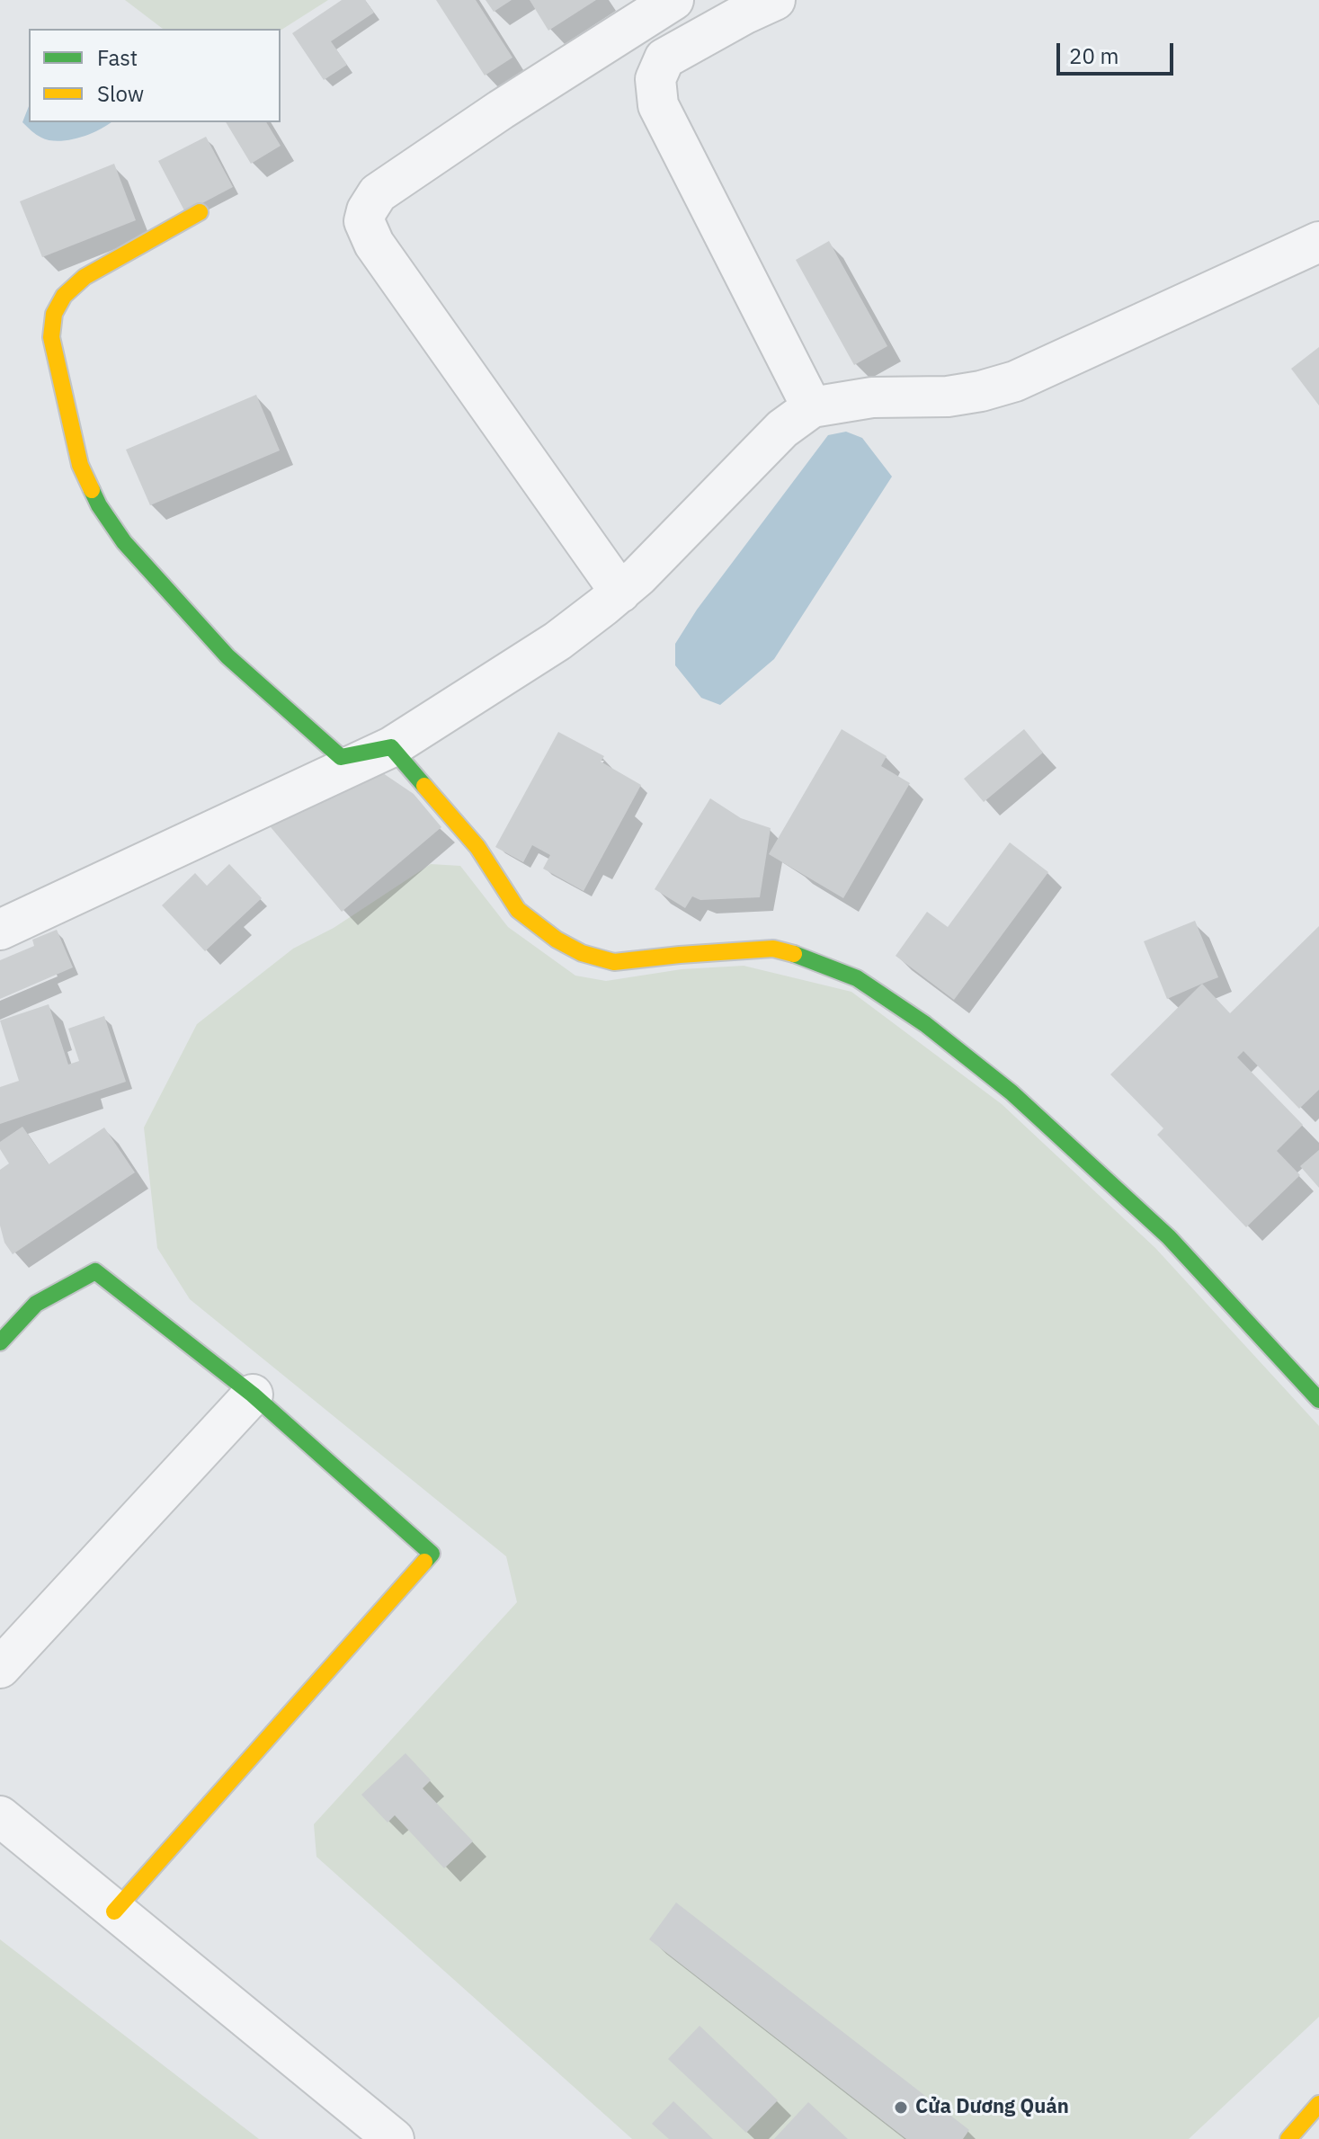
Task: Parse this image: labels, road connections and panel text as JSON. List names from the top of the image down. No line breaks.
{"places":["Cửa Dương Quán"],"legend":["Fast","Slow"],"scale_bar":"20 m"}
